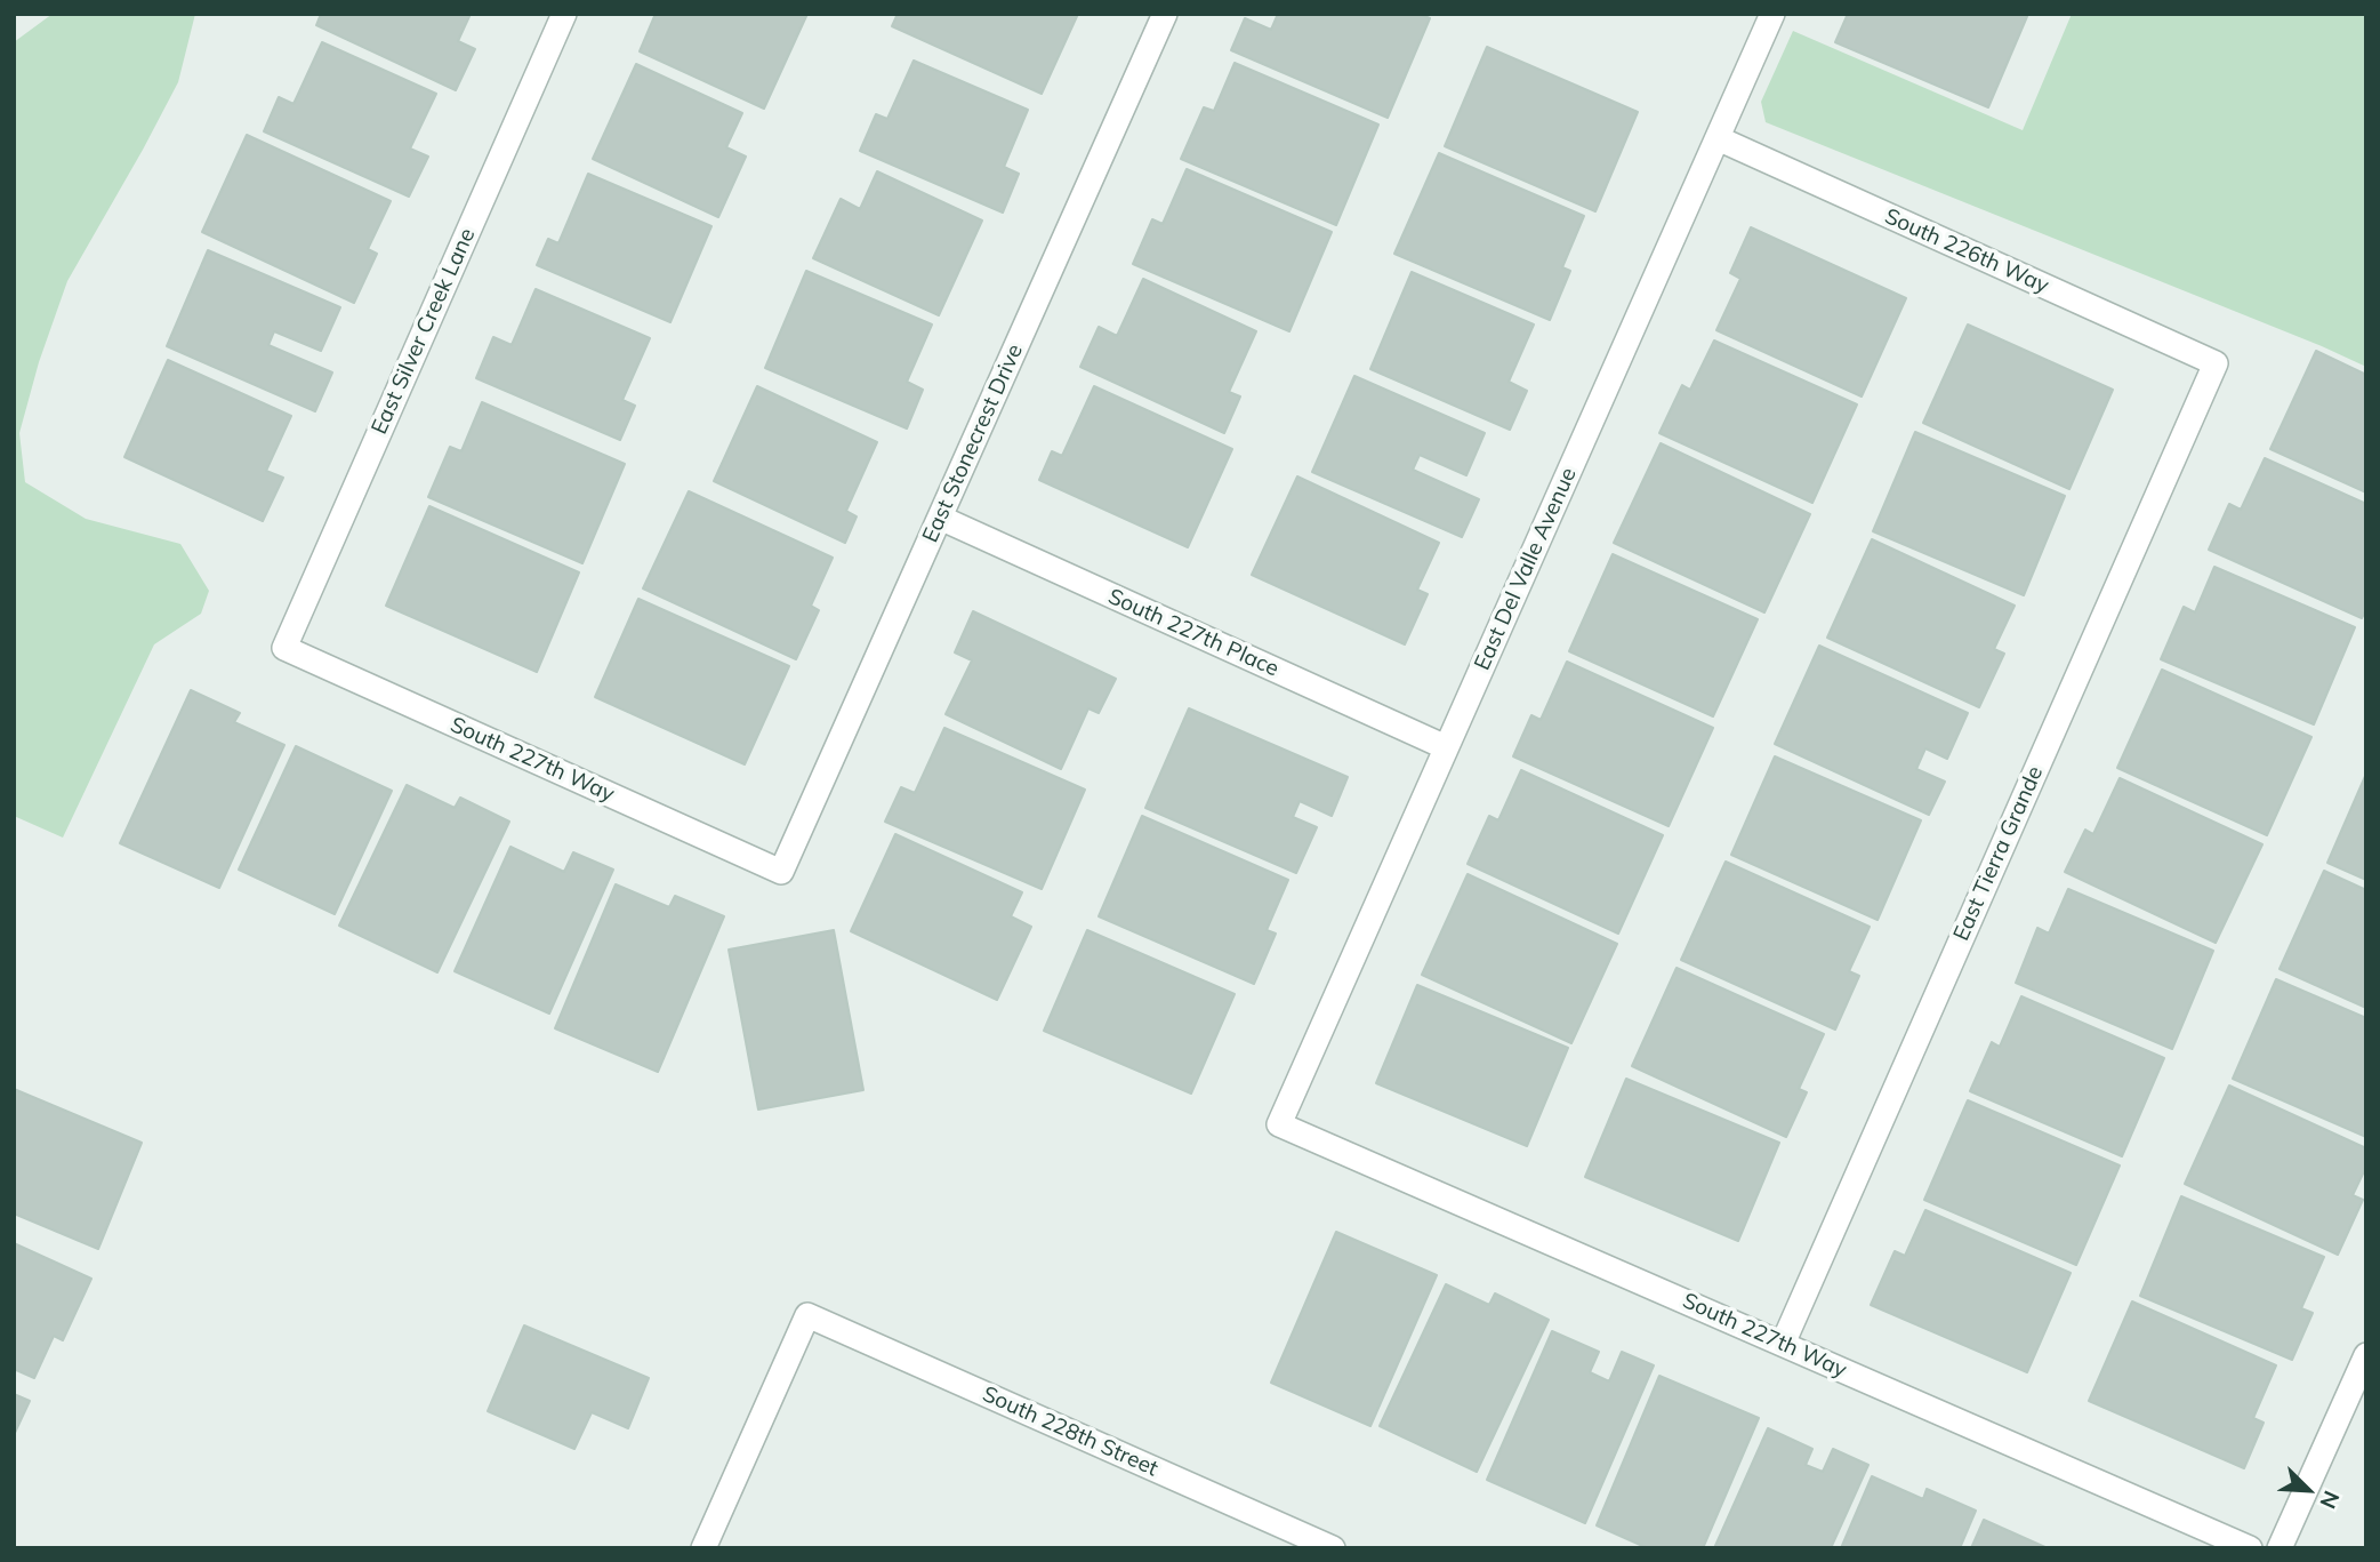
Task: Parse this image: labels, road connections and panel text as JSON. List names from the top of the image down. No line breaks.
{"streets":{"street":["South 226th Way","East Silver Creek Lane","East Stonecrest Drive","East Del Valle Avenue","South 227th Place","South 227th Way","East Tierra Grande","South 228th Street"]},"crossings":[["South 226th Way","East Del Valle Avenue"],["South 226th Way","East Tierra Grande"],["East Silver Creek Lane","South 227th Way"],["East Stonecrest Drive","South 227th Place"],["East Stonecrest Drive","South 227th Way"],["East Del Valle Avenue","South 227th Place"],["East Del Valle Avenue","South 227th Way"],["South 227th Way","East Tierra Grande"]],"north":"bottom right"}
